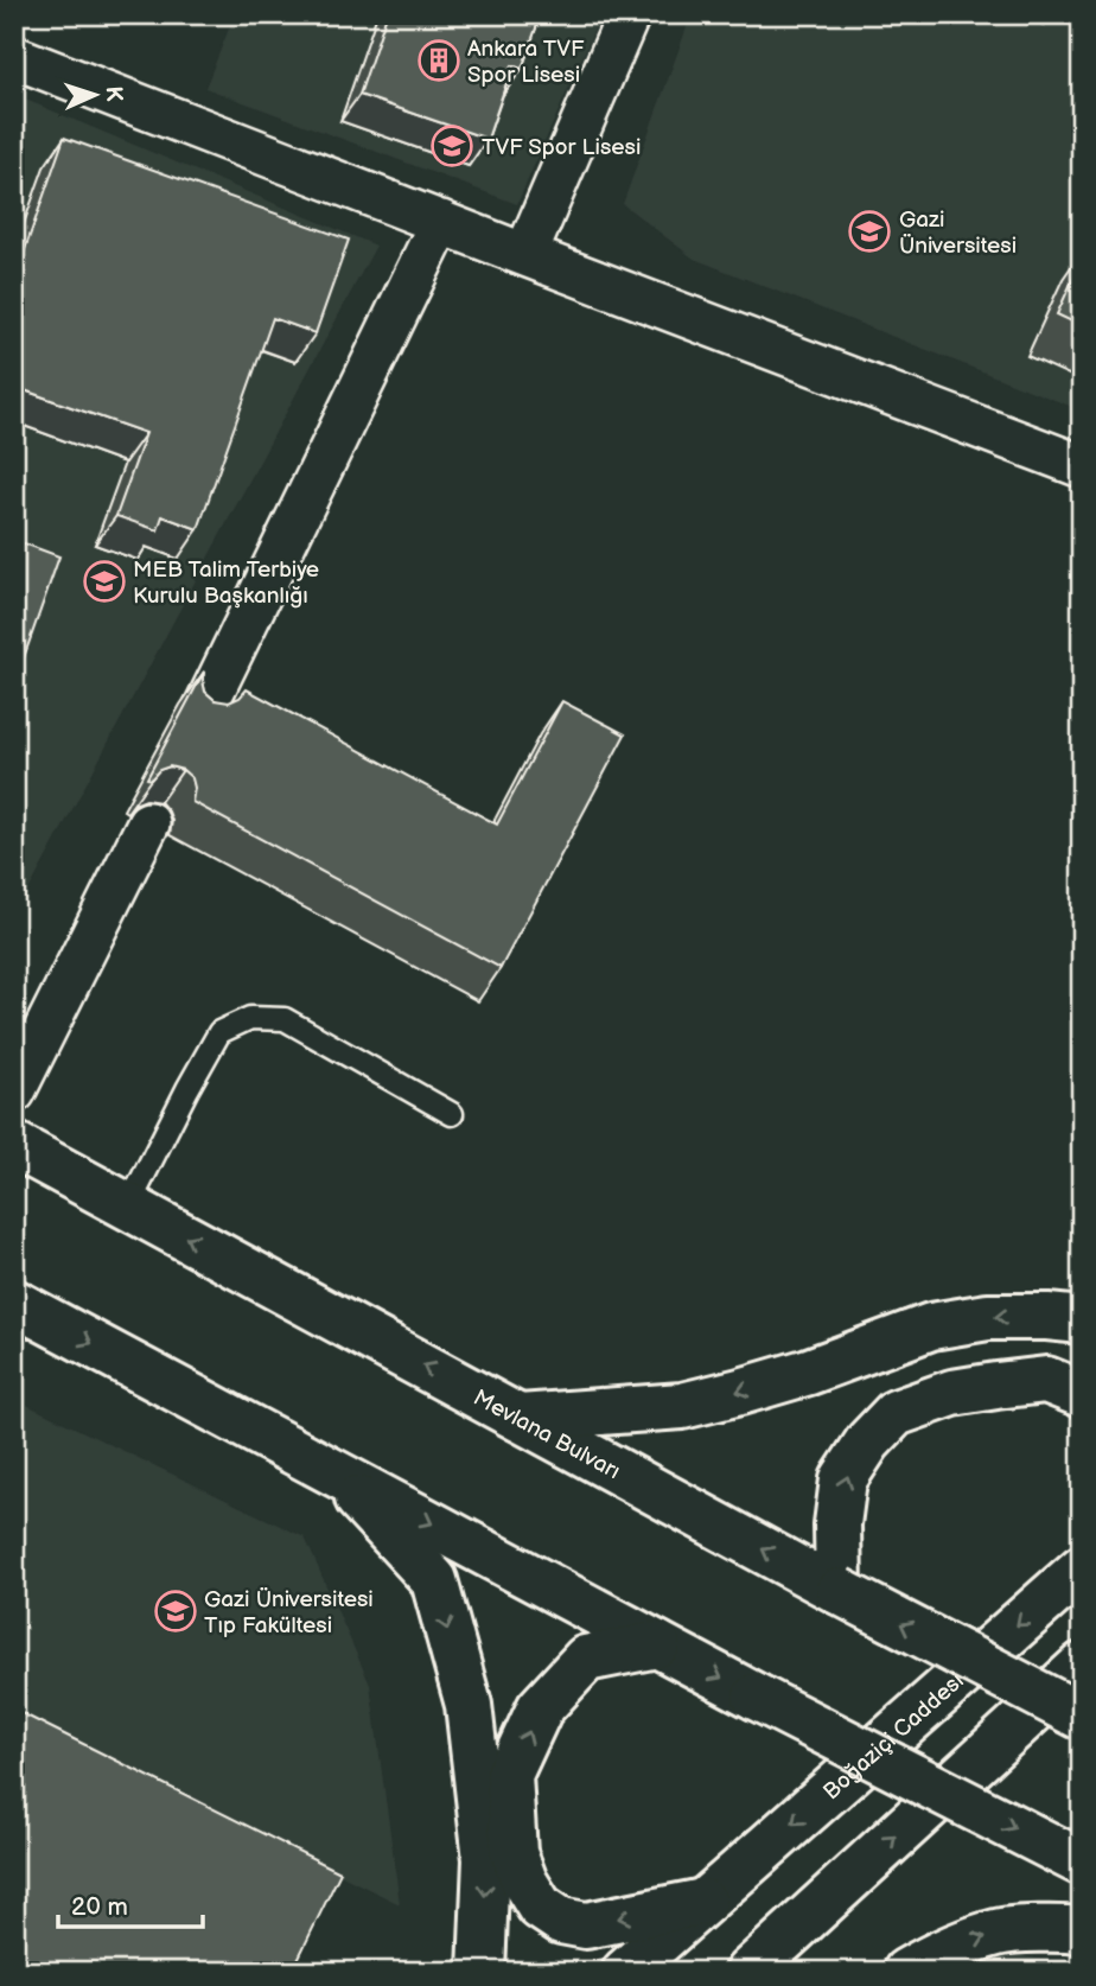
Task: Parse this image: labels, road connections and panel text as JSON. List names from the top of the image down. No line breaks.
{"streets":{"main road":["Mevlana Bulvarı","Boğaziçi Caddesi"]},"places":{"building":["Ankara TVF Spor Lisesi"],"school or university":["TVF Spor Lisesi","Gazi Üniversitesi","MEB Talim Terbiye Kurulu Başkanlığı","Gazi Üniversitesi Tıp Fakültesi"]},"scale_bar":"20 m","north":"right"}
